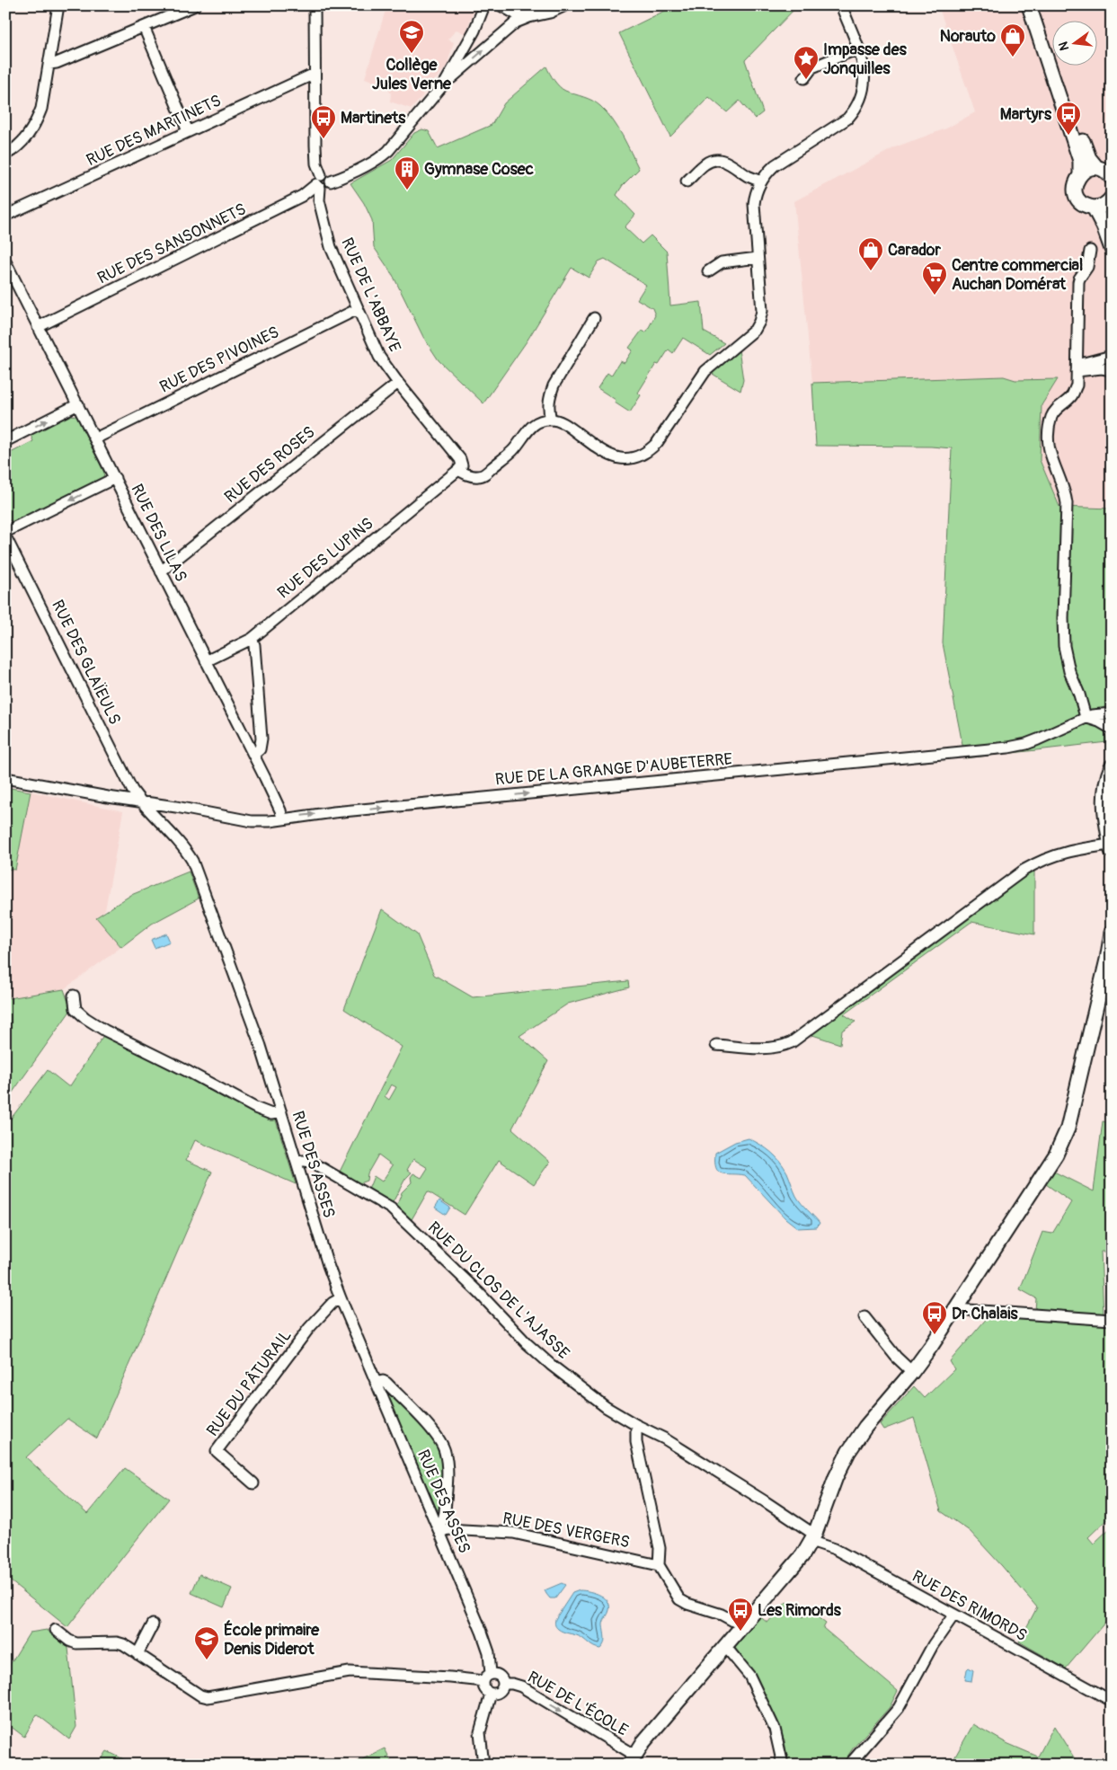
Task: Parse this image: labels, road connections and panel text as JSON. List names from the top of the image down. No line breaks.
{"streets":{"street":["RUE DES MARTINETS","RUE DES SANSONNETS","RUE DE L'ABBAYE","RUE DES PIVOINES","RUE DES ROSES","RUE DES LILAS","RUE DES LUPINS","RUE DES GLAÏEULS","RUE DE LA GRANGE D'AUBETERRE","RUE DES ASSES","RUE DU CLOS DE L'AJASSE","RUE DU PÂTURAIL","RUE DES VERGERS","RUE DES RIMORDS","RUE DE L'ÉCOLE"]},"crossings":[["RUE DES MARTINETS","RUE DE L'ABBAYE"],["RUE DES SANSONNETS","RUE DE L'ABBAYE"],["RUE DES SANSONNETS","RUE DES LILAS"],["RUE DE L'ABBAYE","RUE DES PIVOINES"],["RUE DE L'ABBAYE","RUE DES ROSES"],["RUE DE L'ABBAYE","RUE DES LUPINS"],["RUE DES PIVOINES","RUE DES LILAS"],["RUE DES ROSES","RUE DES LILAS"],["RUE DES LILAS","RUE DES LUPINS"],["RUE DES LILAS","RUE DE LA GRANGE D'AUBETERRE"],["RUE DES GLAÏEULS","RUE DE LA GRANGE D'AUBETERRE"],["RUE DES GLAÏEULS","RUE DES ASSES"],["RUE DE LA GRANGE D'AUBETERRE","RUE DES ASSES"],["RUE DES ASSES","RUE DU CLOS DE L'AJASSE"],["RUE DES ASSES","RUE DU PÂTURAIL"],["RUE DES ASSES","RUE DES VERGERS"],["RUE DES ASSES","RUE DE L'ÉCOLE"],["RUE DU CLOS DE L'AJASSE","RUE DES RIMORDS"]],"one_way":["RUE DE LA GRANGE D'AUBETERRE","RUE DE L'ÉCOLE"],"places":{"school or university":["Collège Jules Verne","École primaire Denis Diderot"],"shop":["Norauto","Carador"],"place":["Impasse des Jonquilles"],"bus stop":["Martyrs","Martinets","Dr Chalais","Les Rimords"],"building":["Gymnase Cosec"],"supermarket":["Centre commercial Auchan Domérat"]},"north":"left"}
